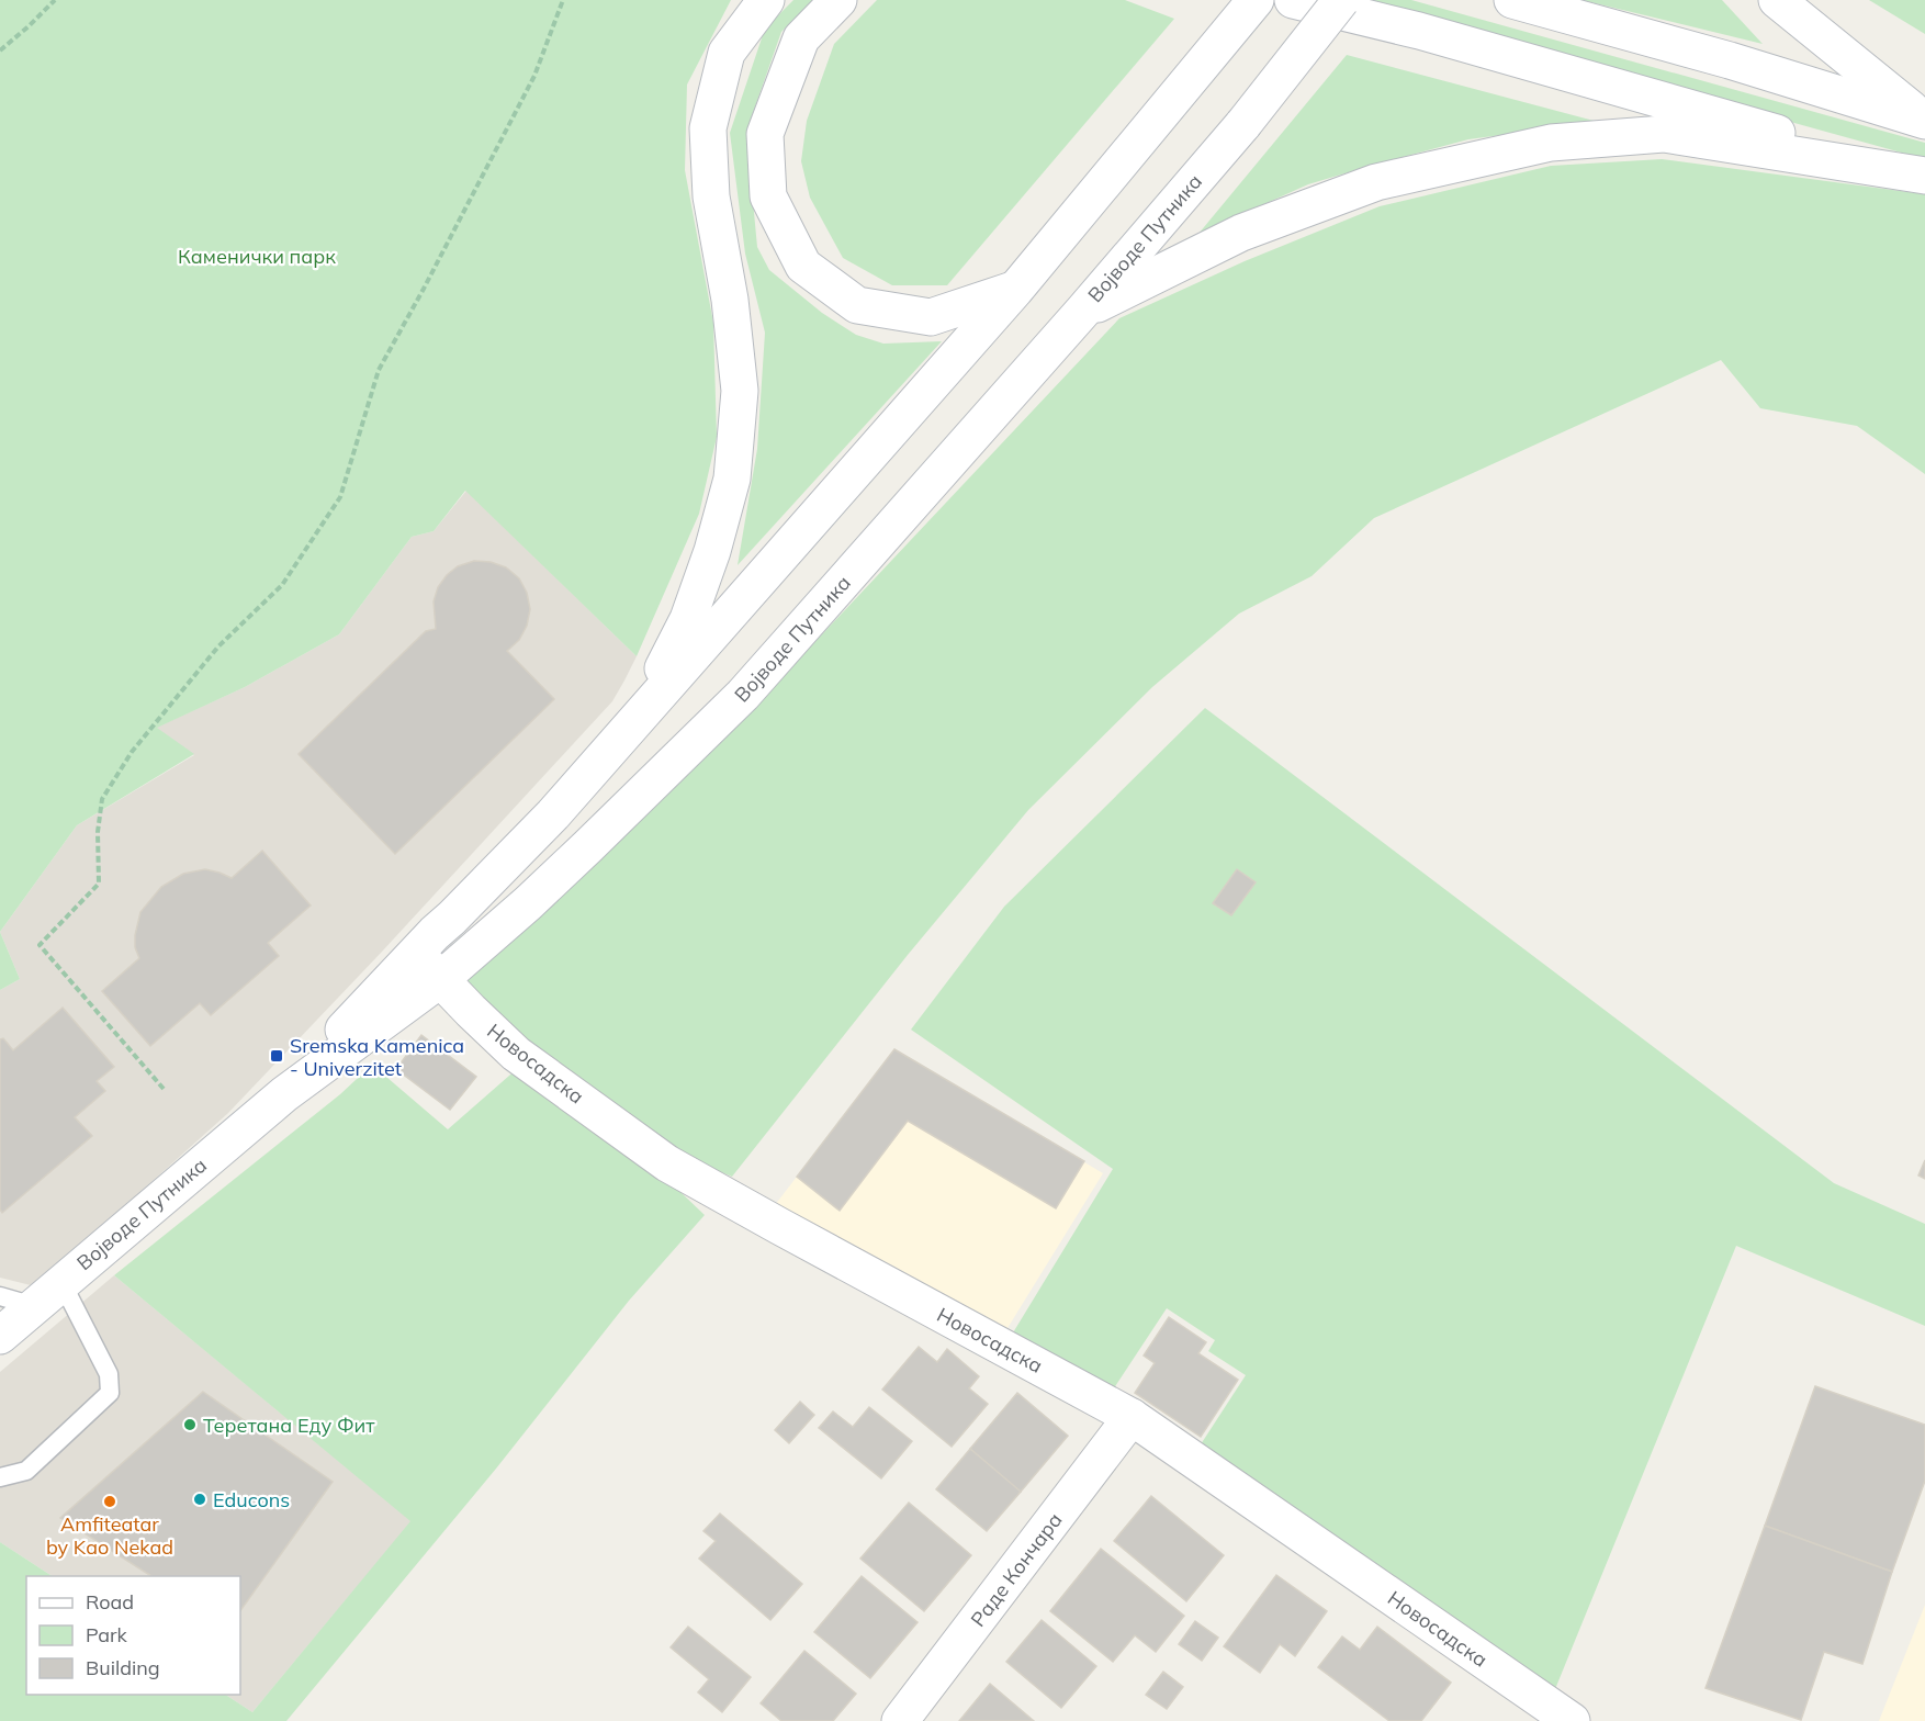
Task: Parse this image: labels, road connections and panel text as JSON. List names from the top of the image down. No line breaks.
{"streets":{"main road":["Војводе Путника","Новосадска","Раде Кончара"]},"crossings":[["Војводе Путника","Новосадска"],["Новосадска","Раде Кончара"]],"parks":["Каменички парк"],"places":{"transit":["Sremska Kamenica - Univerzitet"],"other":["Теретана Еду Фит","Educons","Amfiteatar by Kao Nekad"]},"legend":["Road","Park","Building"]}
